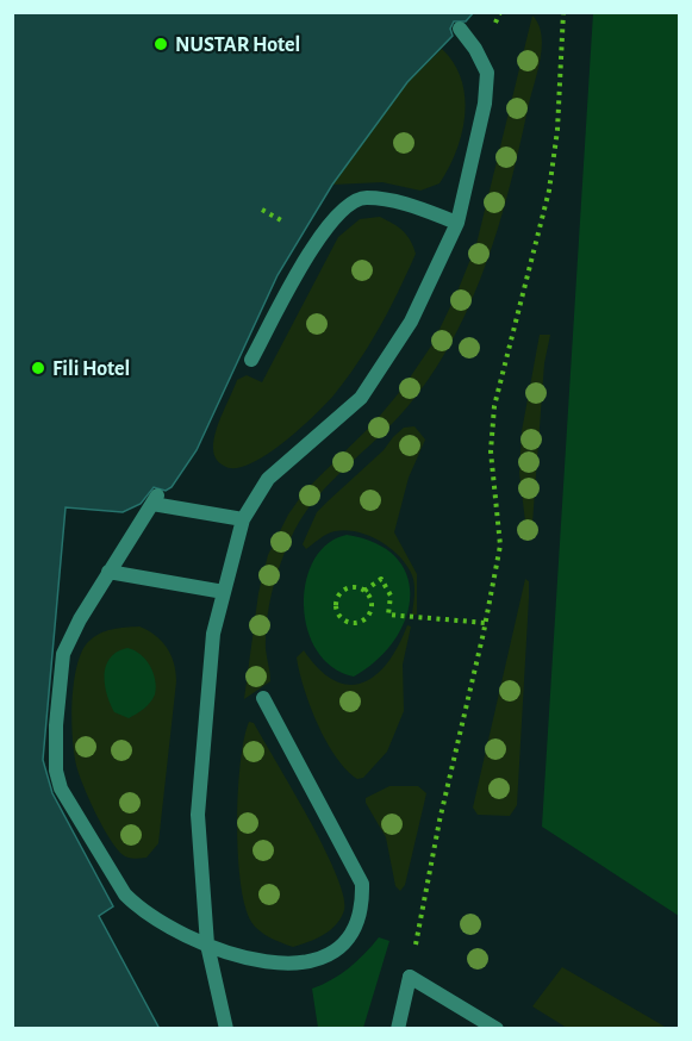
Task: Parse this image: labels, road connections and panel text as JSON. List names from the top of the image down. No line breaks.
{"places":["NUSTAR Hotel","Fili Hotel"]}
